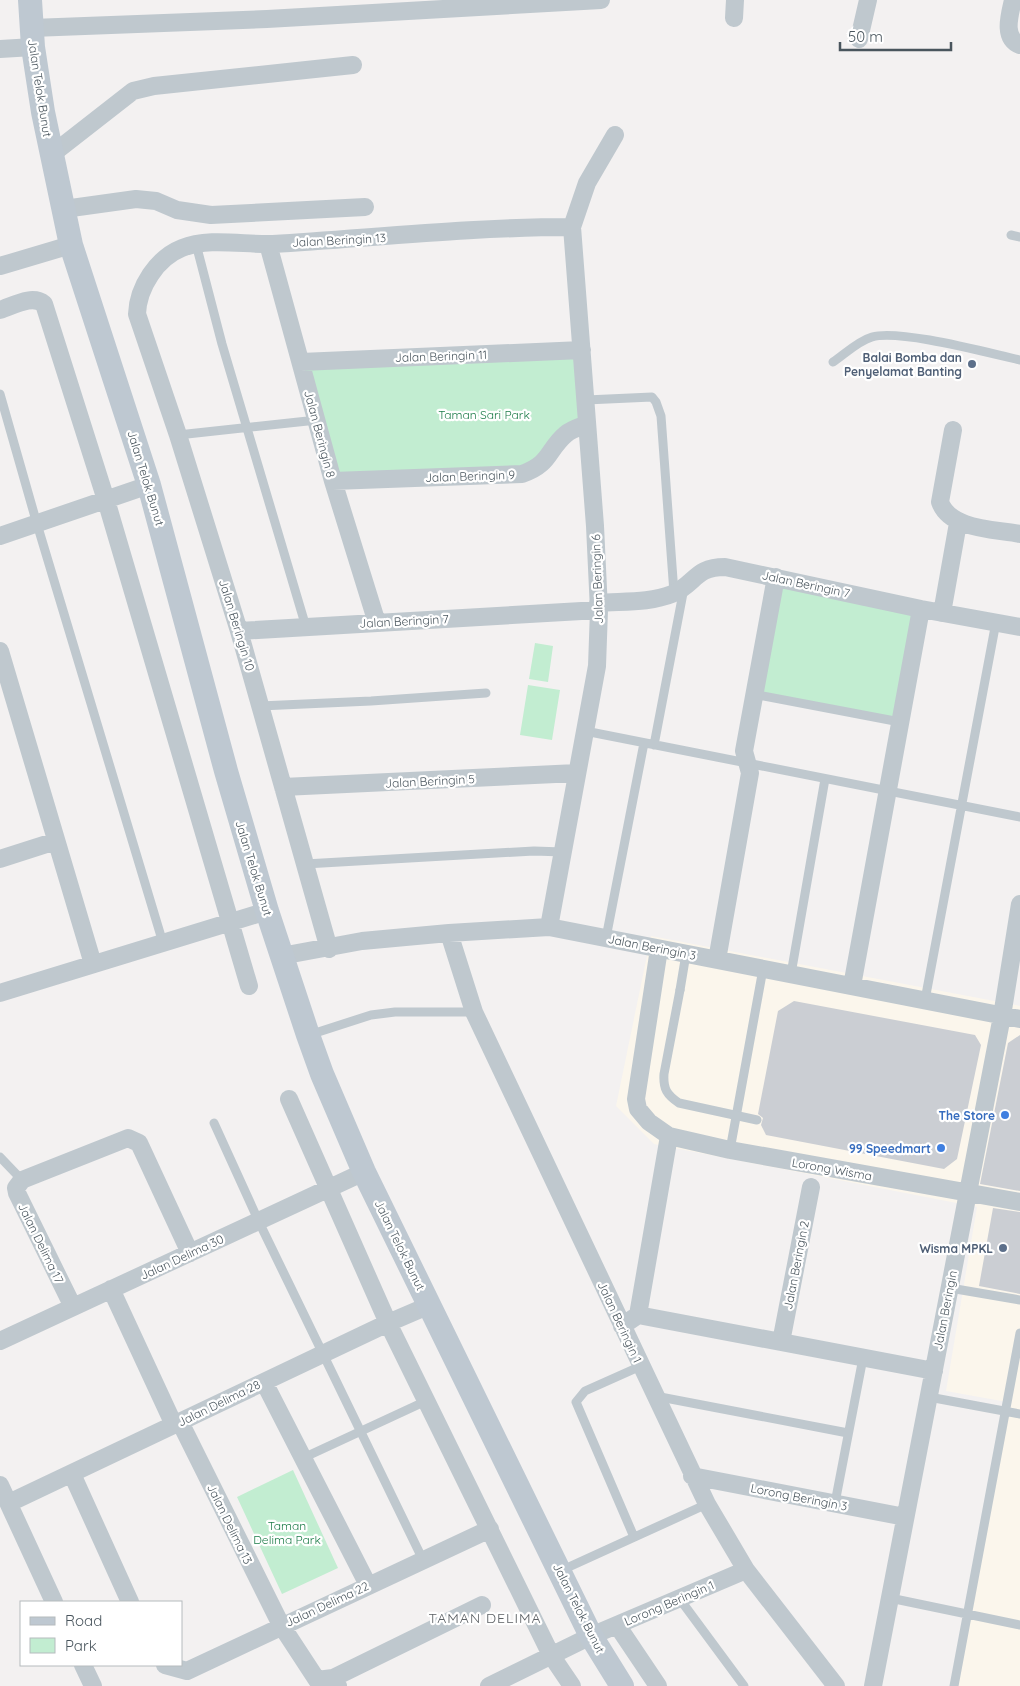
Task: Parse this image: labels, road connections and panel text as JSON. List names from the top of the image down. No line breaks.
{"streets":{"street":["Jalan Telok Bunut","Jalan Beringin 13","Jalan Beringin 11","Jalan Beringin 8","Jalan Beringin 9","Jalan Beringin 6","Jalan Beringin 7","Jalan Beringin 10","Jalan Beringin 5","Jalan Beringin 3","Lorong Wisma","Jalan Delima 17","Jalan Delima 30","Jalan Beringin 2","Jalan Beringin","Jalan Beringin 1","Jalan Delima 28","Lorong Beringin 3","Jalan Delima 13","Lorong Beringin 1","Jalan Delima 22"]},"crossings":[["Jalan Telok Bunut","Jalan Beringin 3"],["Jalan Telok Bunut","Jalan Delima 30"],["Jalan Telok Bunut","Jalan Delima 28"],["Jalan Telok Bunut","Lorong Beringin 1"],["Jalan Beringin 13","Jalan Beringin 8"],["Jalan Beringin 13","Jalan Beringin 6"],["Jalan Beringin 13","Jalan Beringin 10"],["Jalan Beringin 11","Jalan Beringin 8"],["Jalan Beringin 11","Jalan Beringin 6"],["Jalan Beringin 8","Jalan Beringin 9"],["Jalan Beringin 8","Jalan Beringin 7"],["Jalan Beringin 9","Jalan Beringin 6"],["Jalan Beringin 6","Jalan Beringin 7"],["Jalan Beringin 6","Jalan Beringin 5"],["Jalan Beringin 6","Jalan Beringin 3"],["Jalan Beringin 7","Jalan Beringin 10"],["Jalan Beringin 10","Jalan Beringin 5"],["Jalan Beringin 10","Jalan Beringin 3"],["Jalan Beringin 3","Lorong Wisma"],["Jalan Beringin 3","Jalan Beringin"],["Jalan Beringin 3","Jalan Beringin 1"],["Lorong Wisma","Jalan Beringin"],["Jalan Delima 17","Jalan Delima 30"],["Jalan Delima 30","Jalan Delima 13"],["Jalan Beringin","Lorong Beringin 3"],["Jalan Beringin 1","Lorong Beringin 3"],["Jalan Beringin 1","Lorong Beringin 1"],["Jalan Delima 28","Jalan Delima 13"],["Jalan Delima 13","Jalan Delima 22"]],"districts":["TAMAN DELIMA"],"parks":["Taman Sari Park","Taman Delima Park"],"places":["Balai Bomba dan Penyelamat Banting","The Store","99 Speedmart","Wisma MPKL"],"legend":["Road","Park"],"scale_bar":"50 m"}
